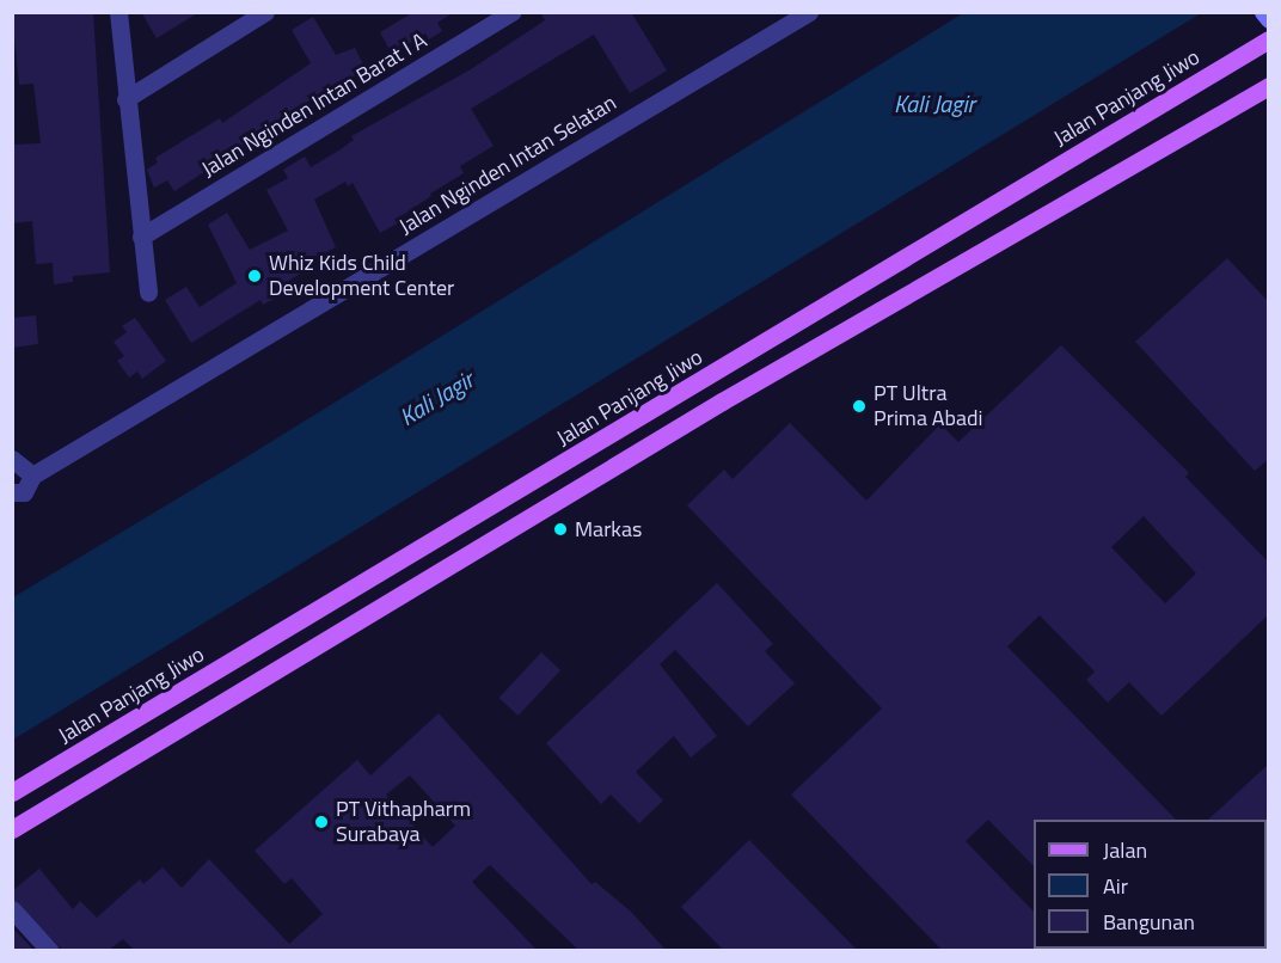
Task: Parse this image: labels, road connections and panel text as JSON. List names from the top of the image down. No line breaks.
{"streets":{"main road":["Jalan Panjang Jiwo"],"street":["Jalan Nginden Intan Barat I A","Jalan Nginden Intan Selatan"]},"water":["Kali Jagir"],"places":["Whiz Kids Child Development Center","PT Ultra Prima Abadi","Markas","PT Vithapharm Surabaya"],"legend":["Jalan","Air","Bangunan"]}
